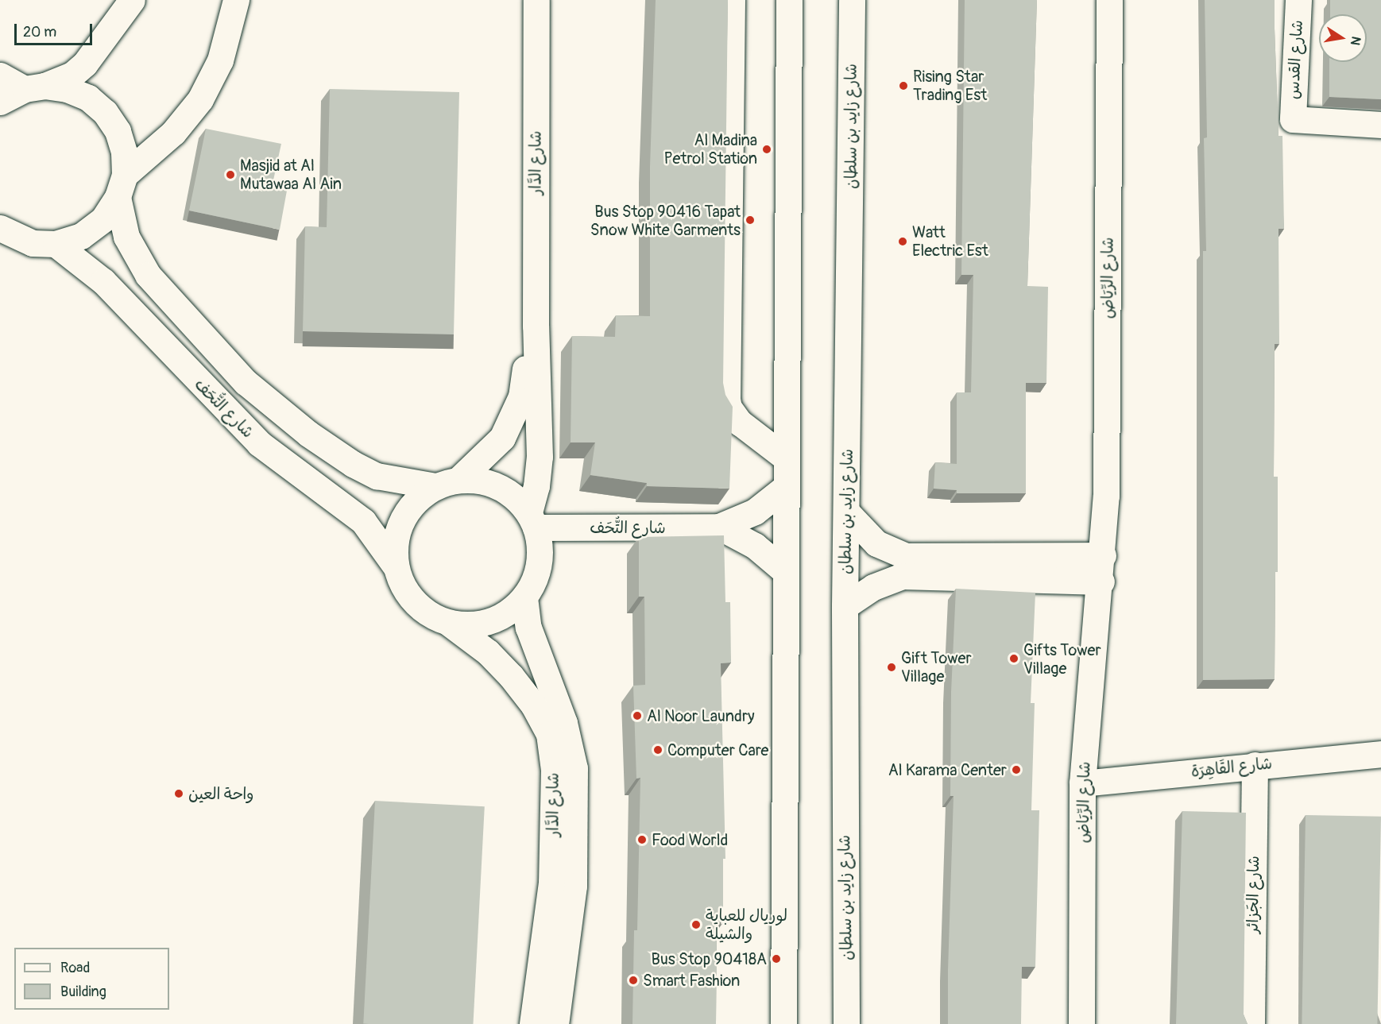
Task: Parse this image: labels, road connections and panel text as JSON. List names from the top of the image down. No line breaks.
{"streets":{"main road":["شارع القدس","شارع زايد بن سلطان","شارع الدَّار","شارع الرِّيَاض","شارع التُّحَف","شارع القَاهِرَة","شارع الجَزائر"]},"crossings":[["شارع الدَّار","شارع التُّحَف"],["شارع الرِّيَاض","شارع القَاهِرَة"],["شارع القَاهِرَة","شارع الجَزائر"]],"places":["Rising Star Trading Est","Al Madina Petrol Station","Masjid at Al Mutawaa Al Ain","Bus Stop 90416 Tapat Snow White Garments","Watt Electric Est","Gifts Tower Village","Gift Tower Village","Al Noor Laundry","Computer Care","Al Karama Center","واحة العين","Food World","لوريال للعباية والشيلة","Bus Stop 90418A","Smart Fashion"],"legend":["Road","Building"],"scale_bar":"20 m","north":"right"}
